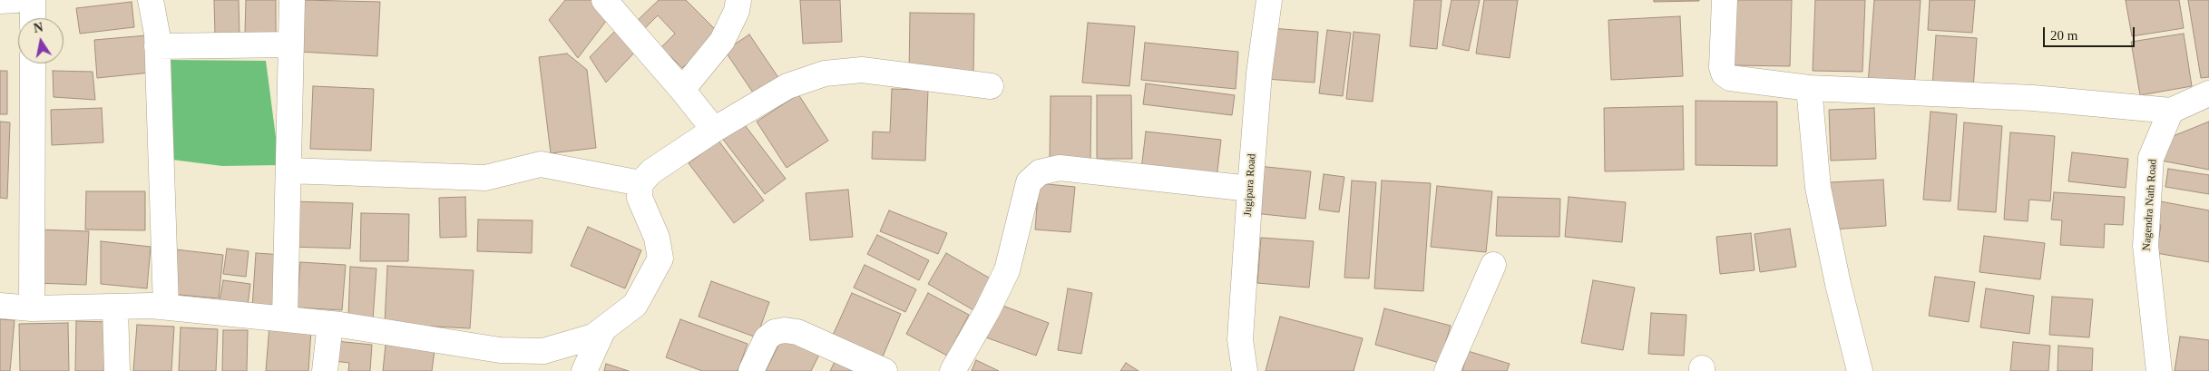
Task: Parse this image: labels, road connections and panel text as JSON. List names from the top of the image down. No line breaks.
{"streets":{"street":["Jugipara Road","Nagendra Nath Road"]},"scale_bar":"20 m","north":"top"}
